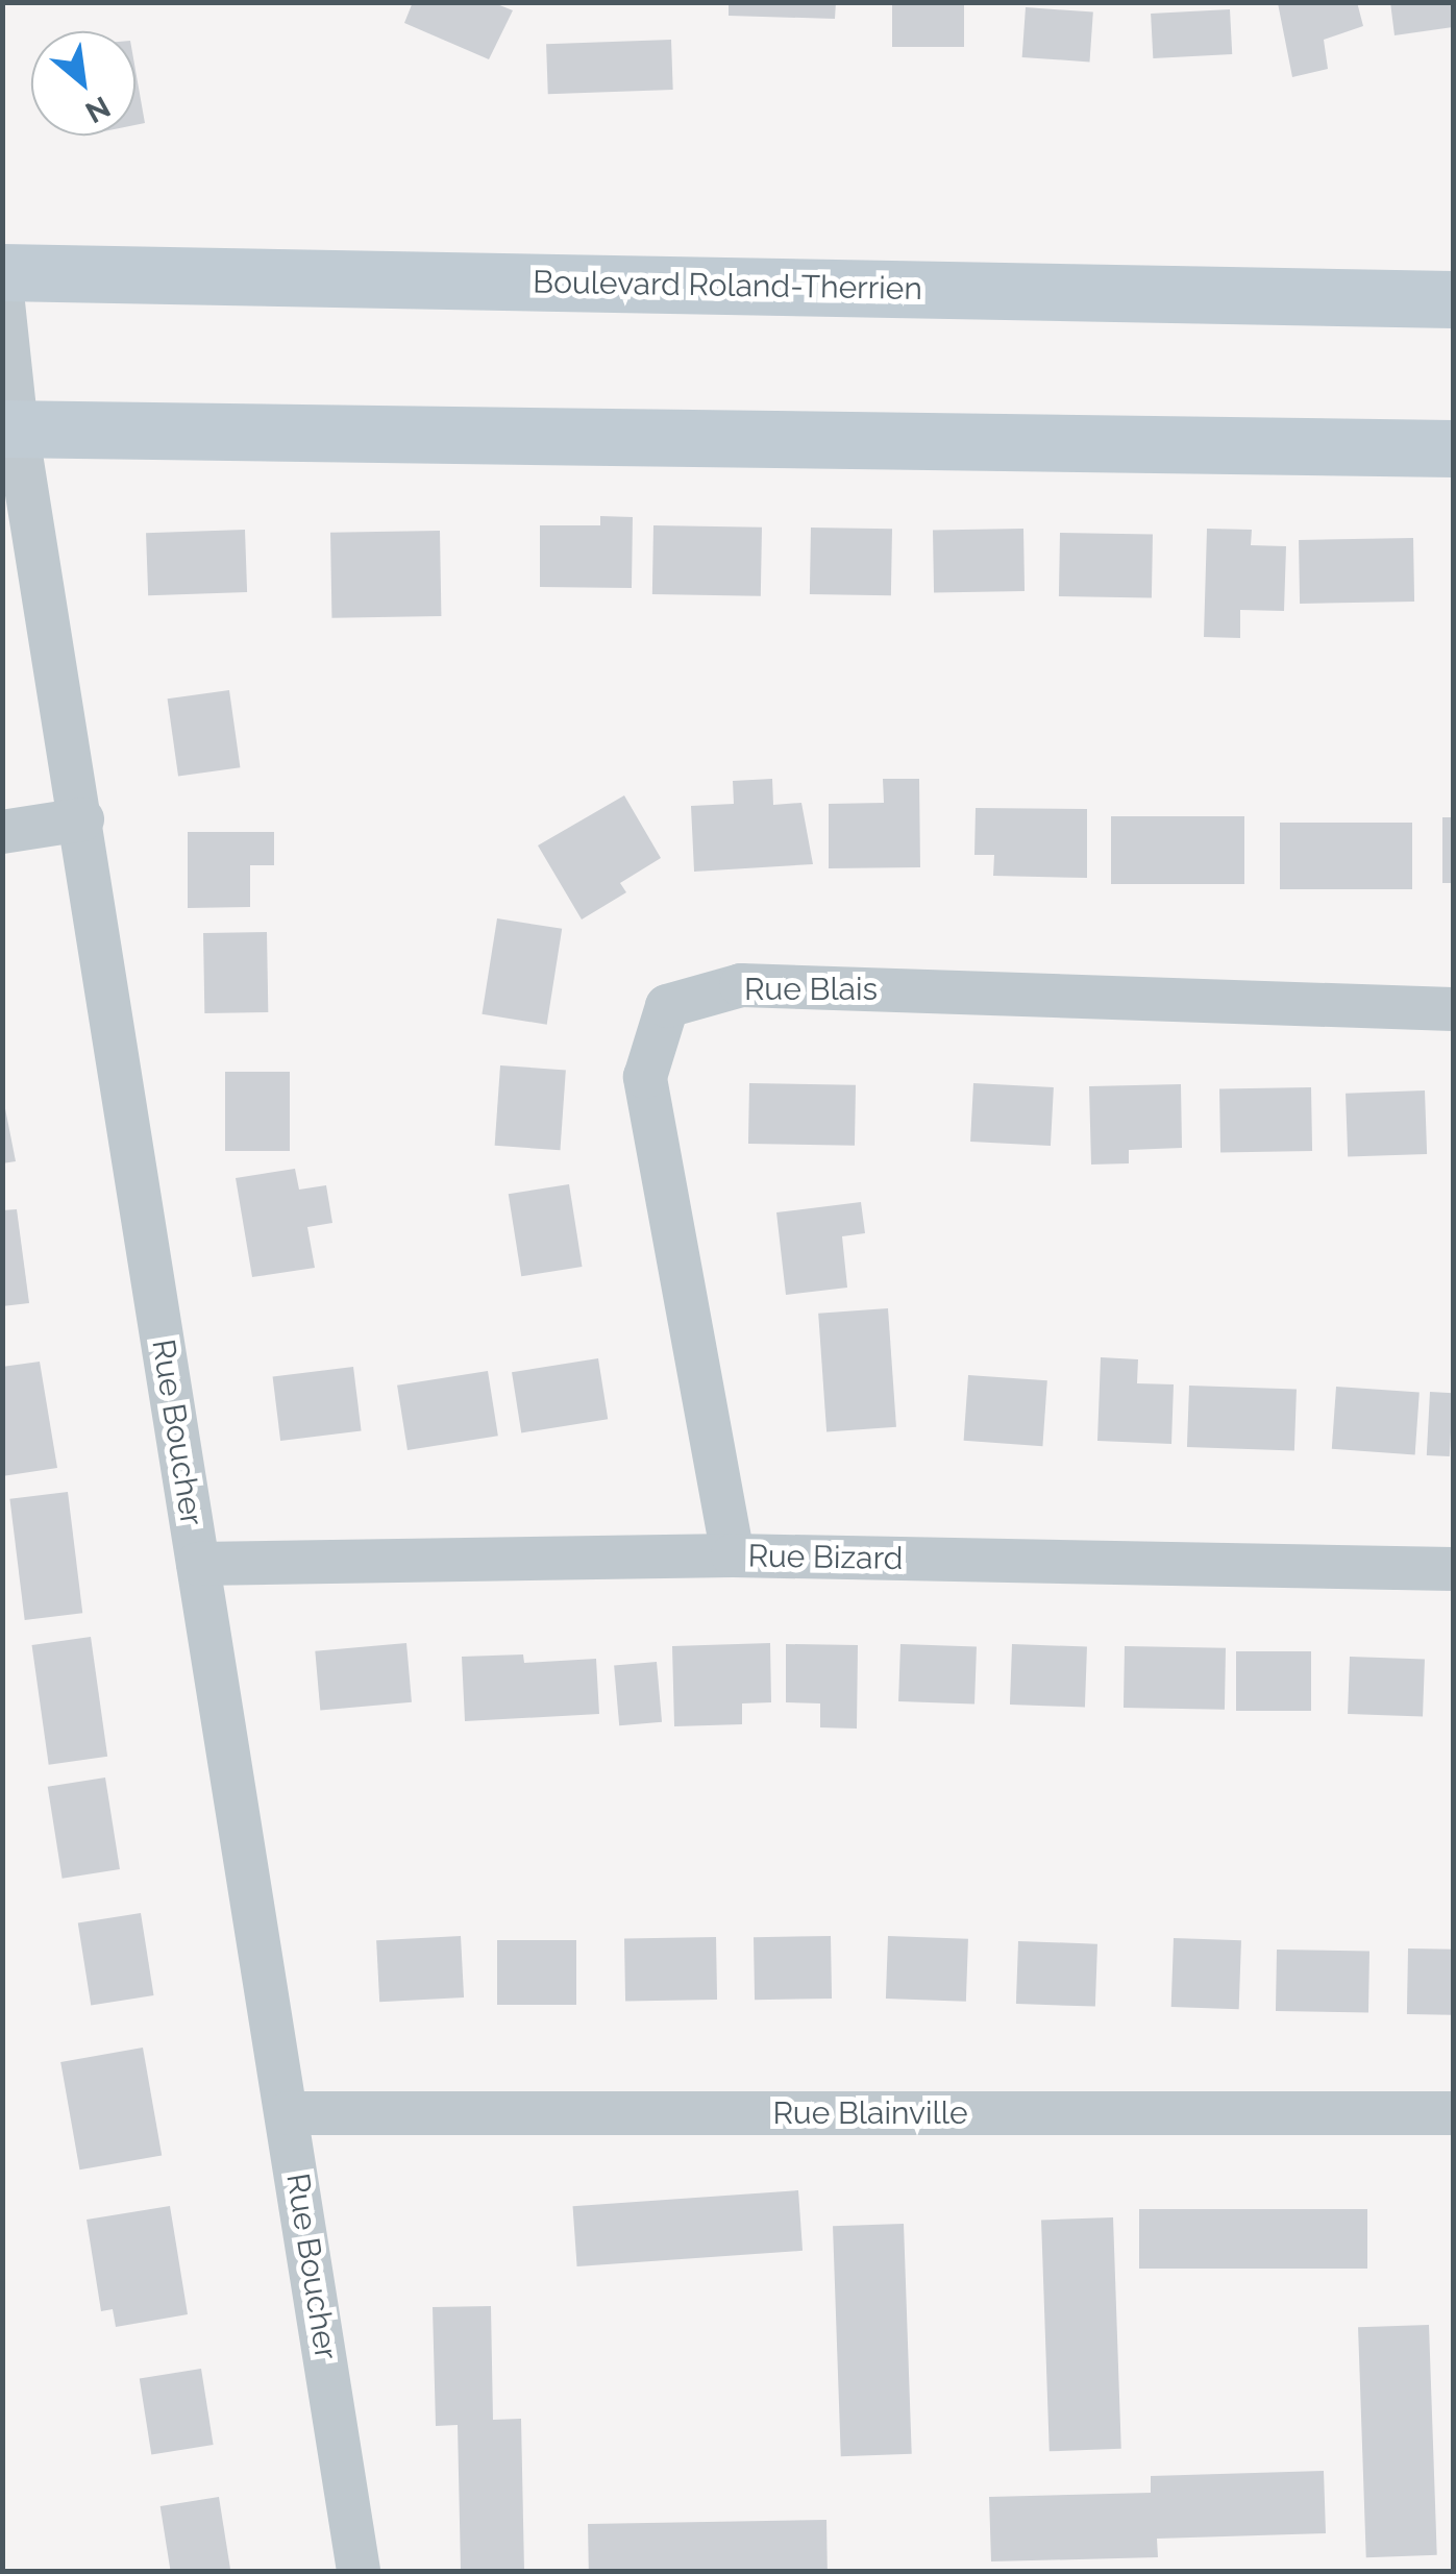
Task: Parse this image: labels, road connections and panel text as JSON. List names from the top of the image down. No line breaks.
{"streets":{"main road":["Boulevard Roland-Therrien"],"street":["Rue Blais","Rue Boucher","Rue Bizard","Rue Blainville"]},"crossings":[["Rue Blais","Rue Bizard"],["Rue Boucher","Rue Bizard"],["Rue Boucher","Rue Blainville"]],"north":"bottom right"}
